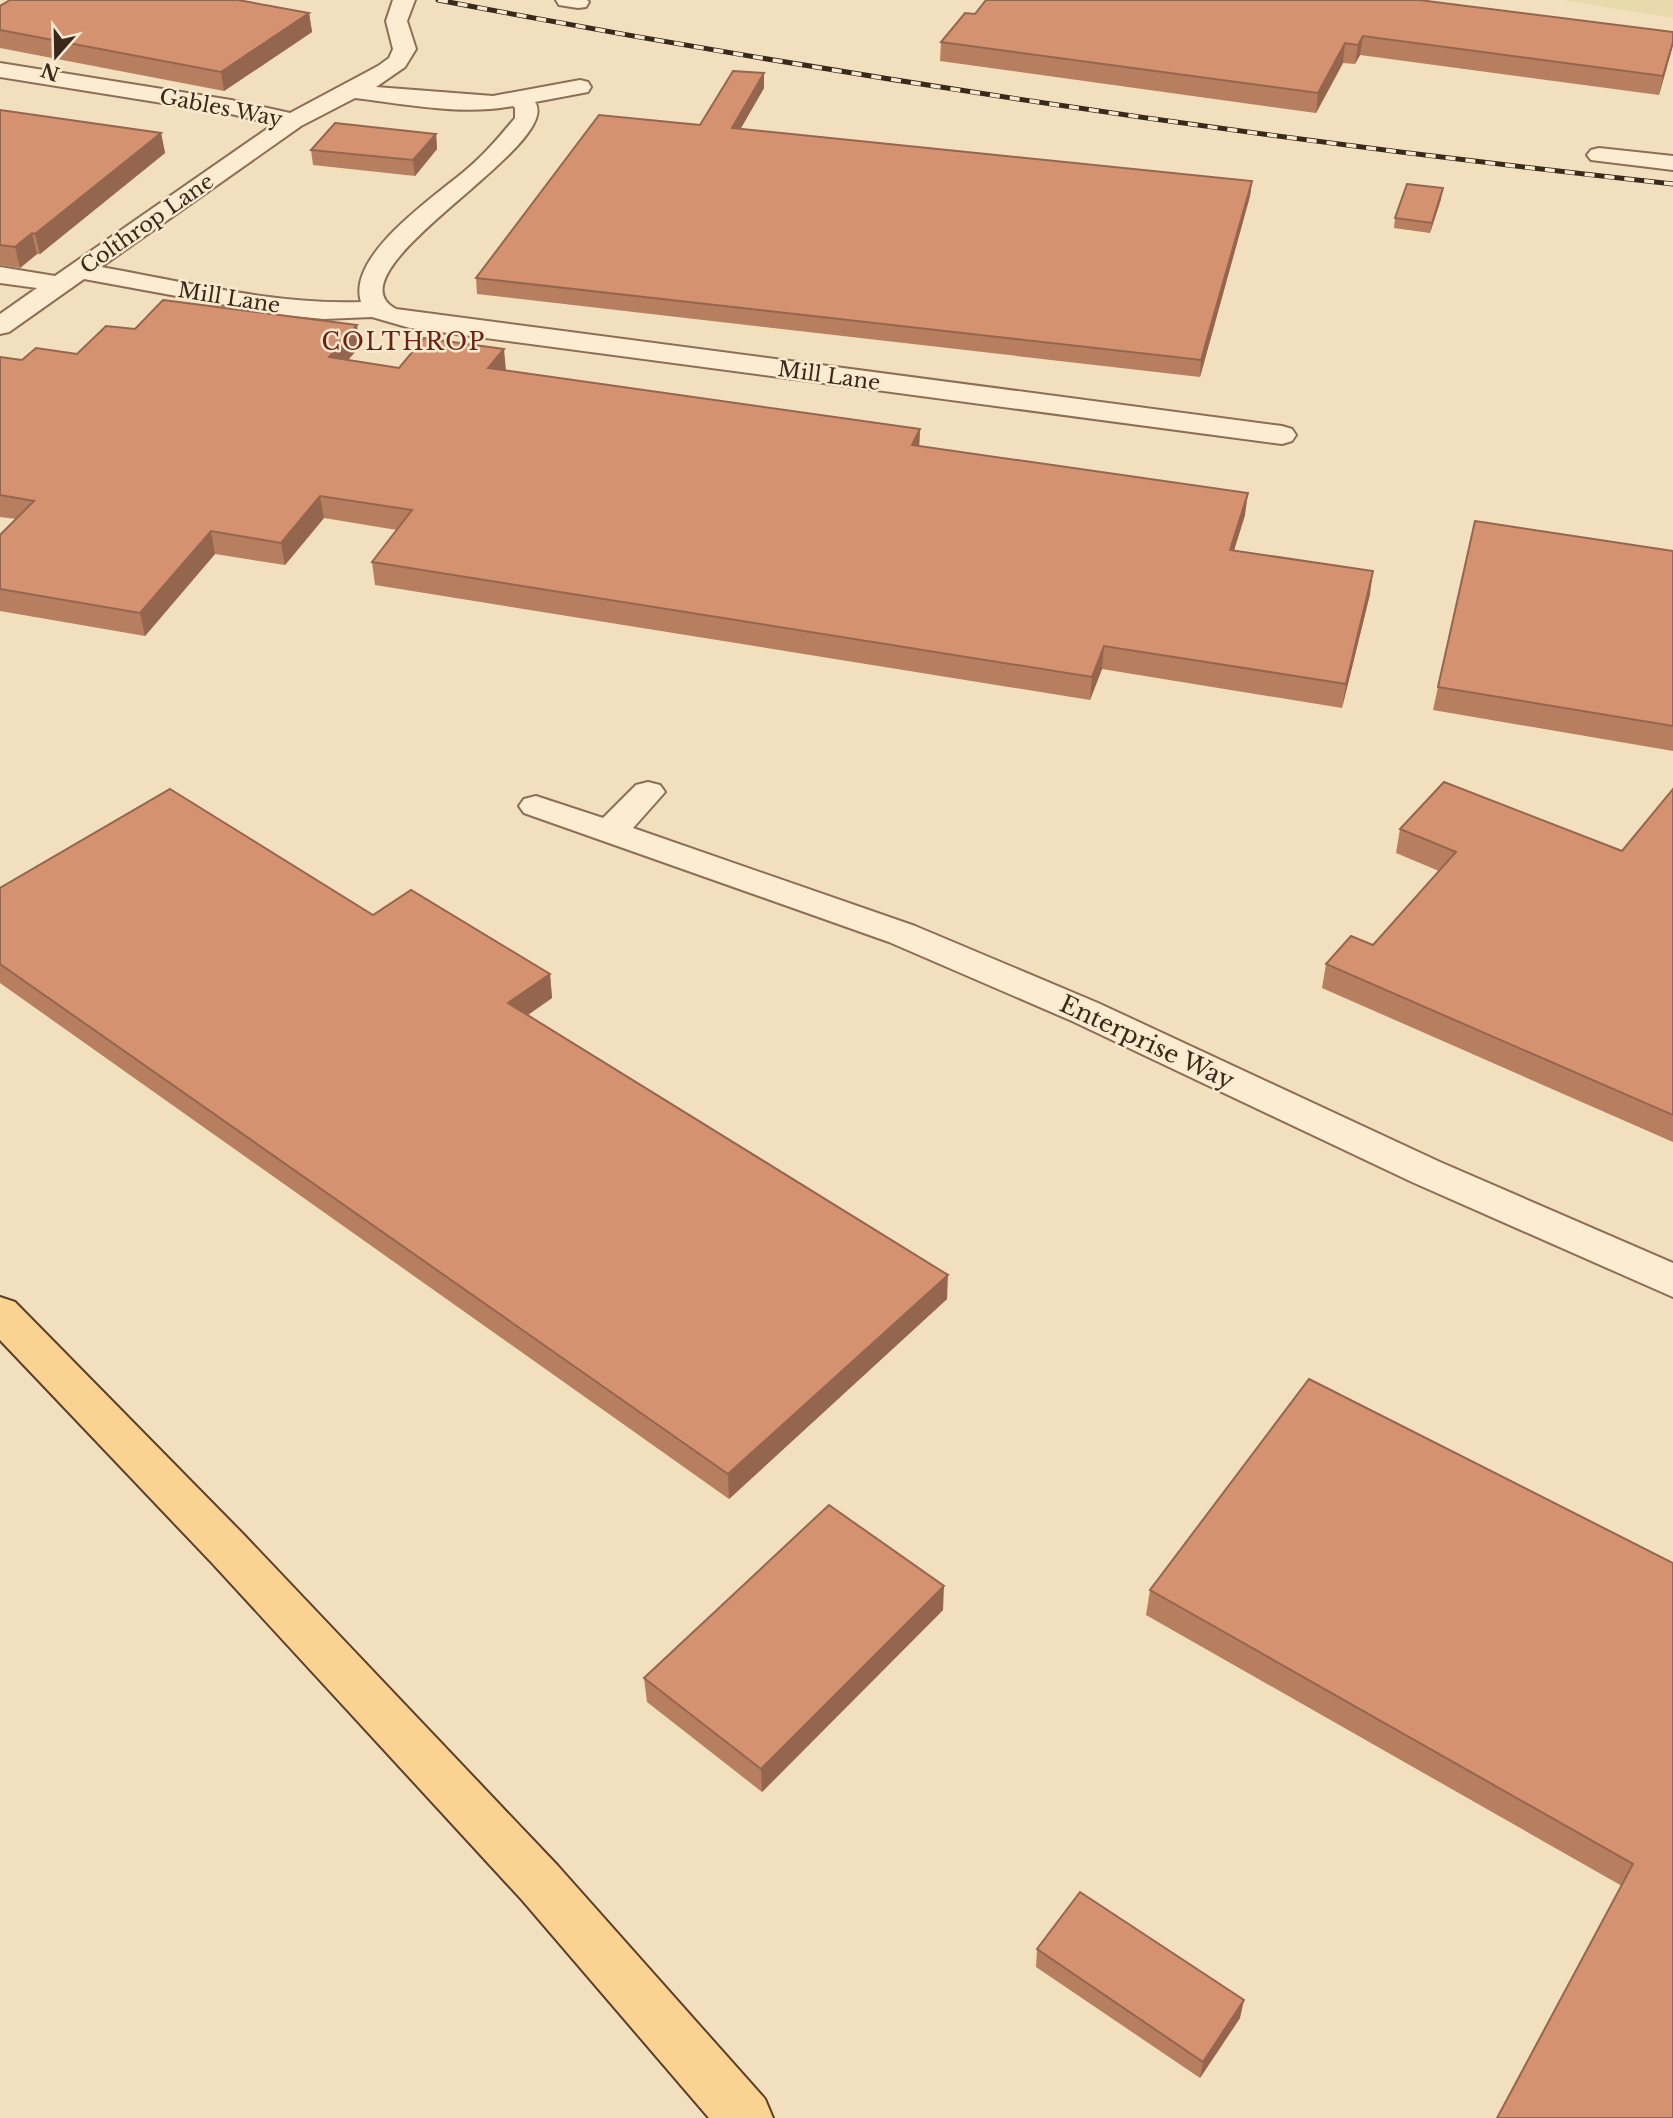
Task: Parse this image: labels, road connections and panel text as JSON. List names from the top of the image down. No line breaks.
{"streets":{"street":["Gables Way","Colthrop Lane","Mill Lane","Enterprise Way"]},"crossings":[["Gables Way","Colthrop Lane"],["Colthrop Lane","Mill Lane"]],"districts":["COLTHROP"],"north":"bottom"}
